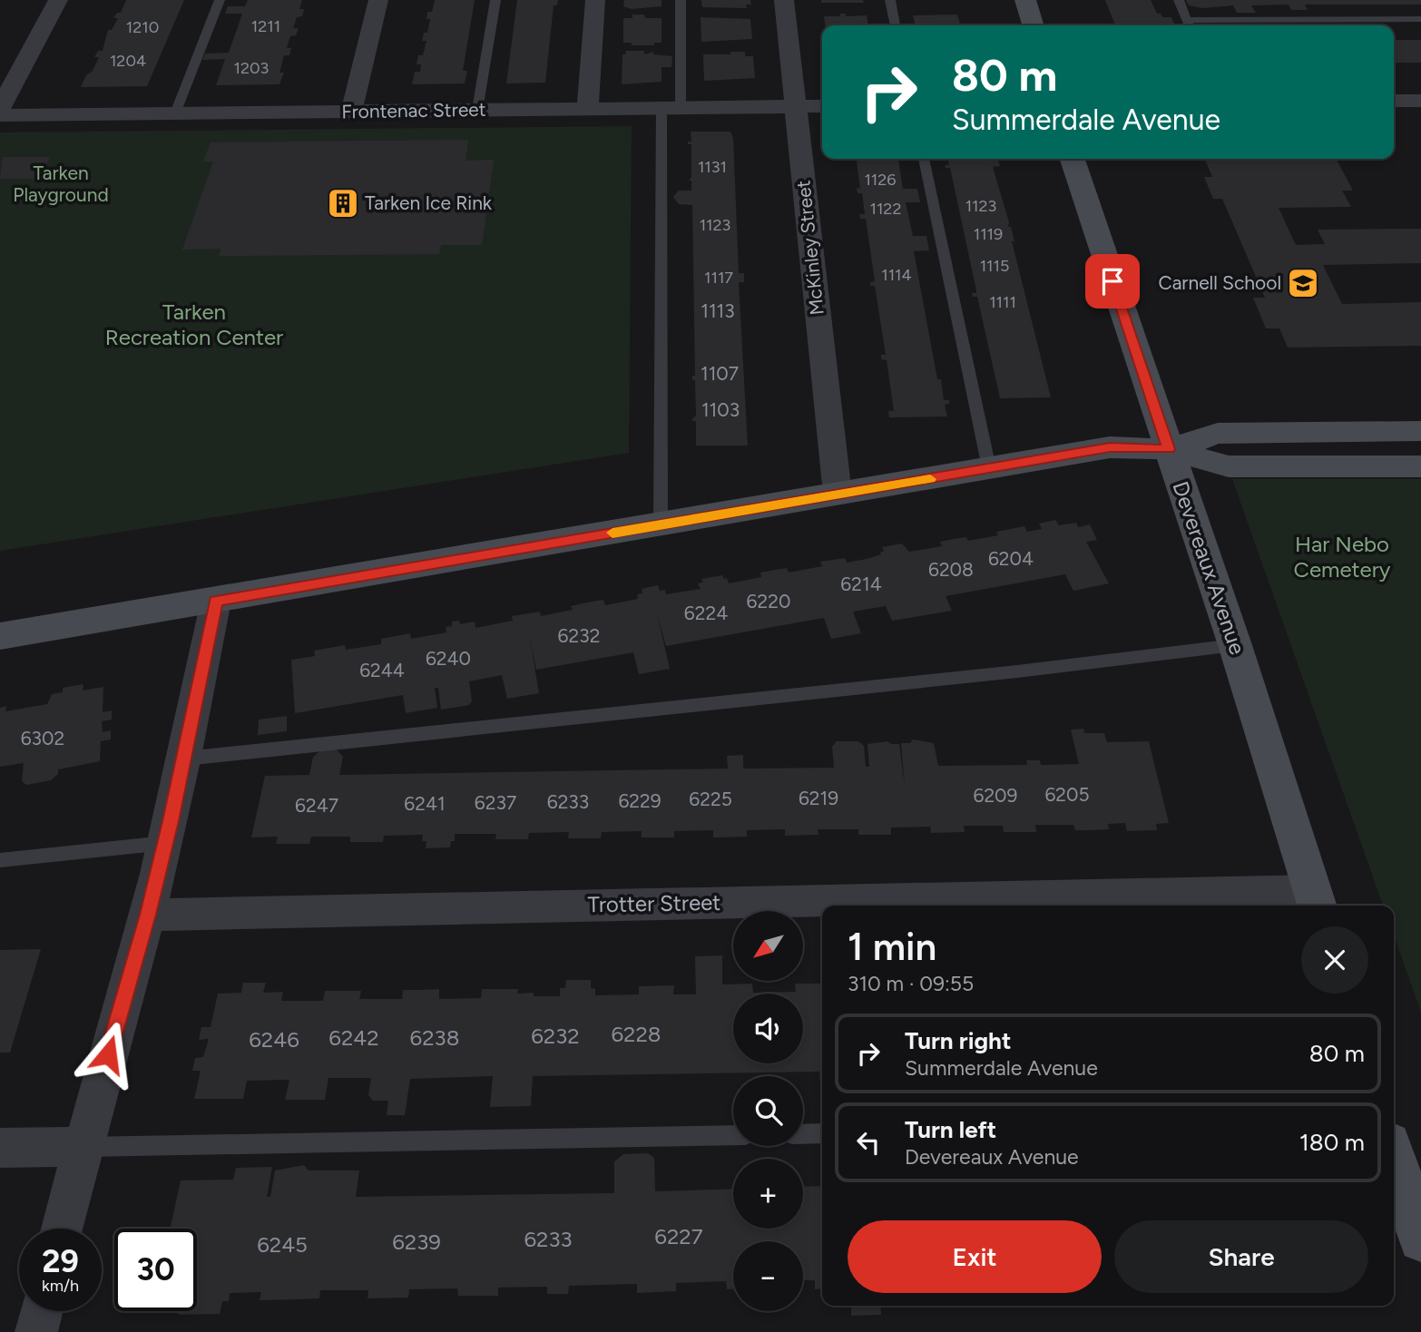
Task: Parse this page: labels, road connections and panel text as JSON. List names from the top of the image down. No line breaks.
{"streets":{"street":["Frontenac Street","McKinley Street","Devereaux Avenue","Trotter Street"]},"crossings":[["Frontenac Street","McKinley Street"],["Devereaux Avenue","Trotter Street"]],"parks":["Tarken Playground","Tarken Recreation Center","Har Nebo Cemetery"],"places":{"building":["Tarken Ice Rink"],"school or university":["Carnell School"]},"house_numbers":["1211","1210","1204","1203","1131","1126","1123","1122","1123","1119","1115","1114","1117","1111","1113","1107","1103","6204","6208","6214","6220","6224","6232","6240","6244","6302","6205","6209","6219","6225","6229","6233","6237","6241","6247","6228","6232","6242","6238","6246","6227","6233","6239","6245"],"north":"bottom left","page":{"turn":["80 m","Summerdale Avenue"],"heading":["1 min","310 m · 09:55"],"map_buttons":["+","−"],"list":[{"name":"Turn right","note":"Summerdale Avenue","value":"80 m"},{"name":"Turn left","note":"Devereaux Avenue","value":"180 m"}],"buttons":["Exit","Share"],"speed":"29 km/h","limit":"30"}}
